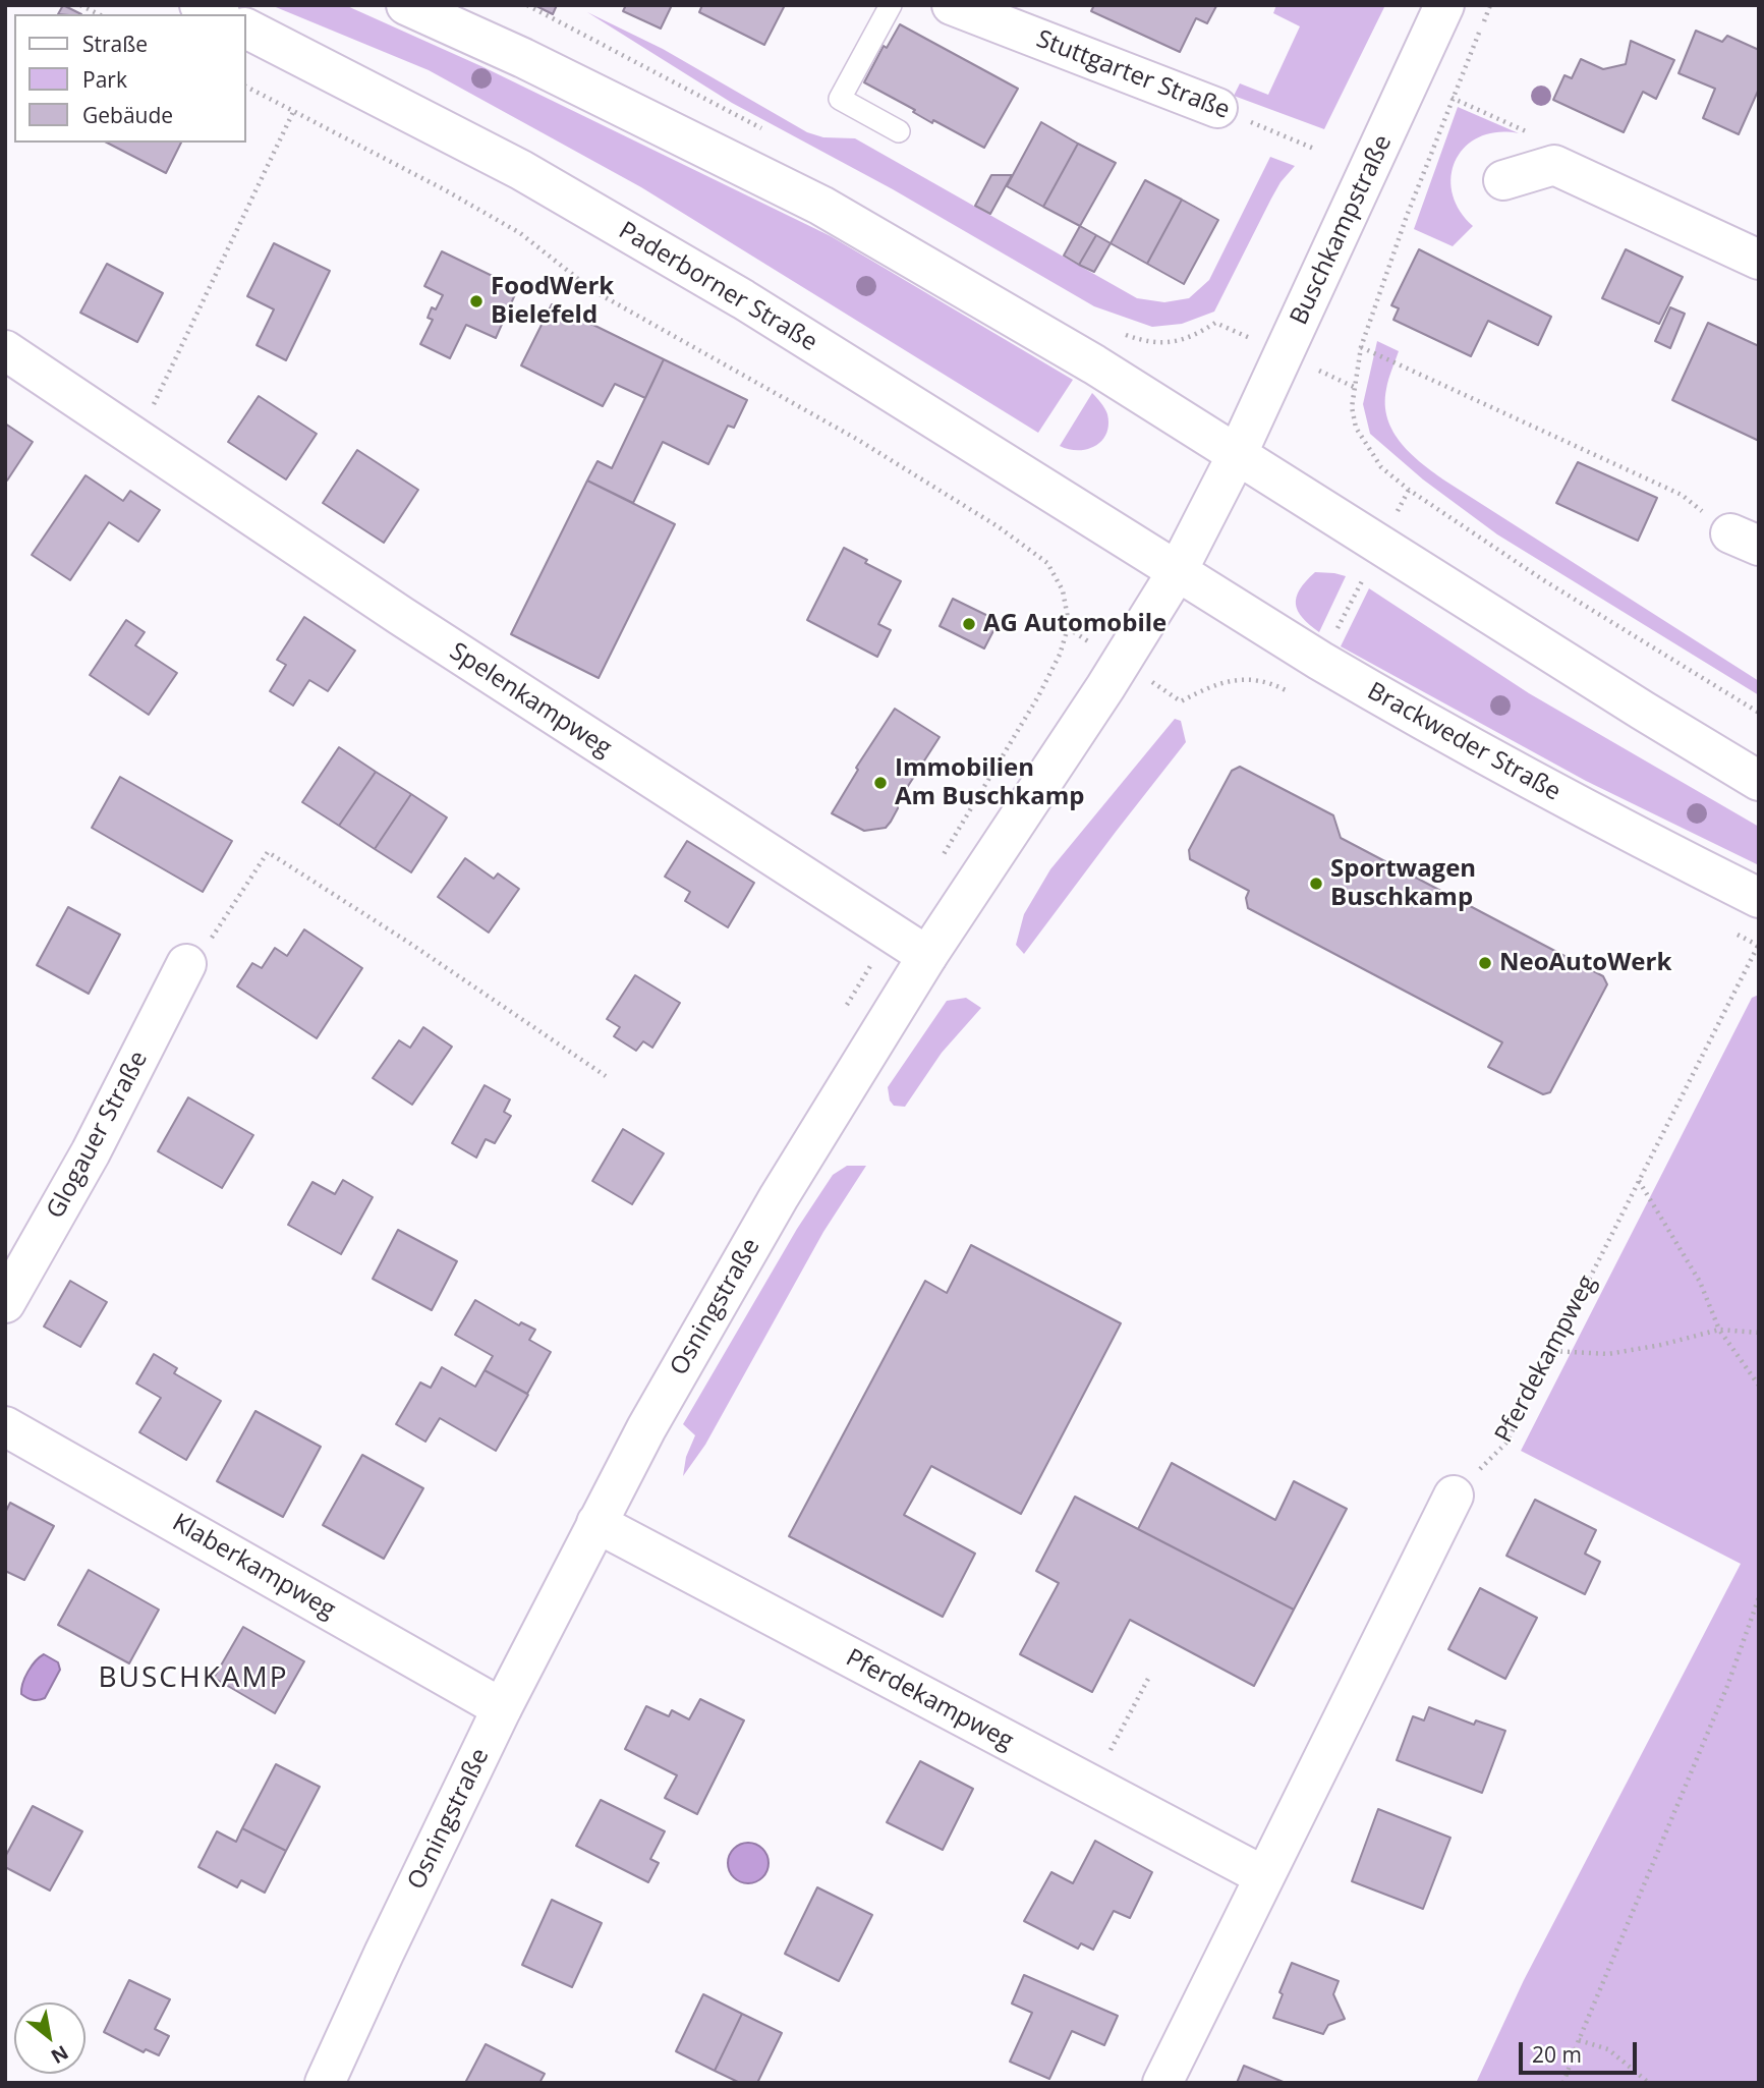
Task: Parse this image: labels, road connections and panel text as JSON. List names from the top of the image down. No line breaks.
{"streets":{"main road":["Stuttgarter Straße","Buschkampstraße","Paderborner Straße","Spelenkampweg","Brackweder Straße","Glogauer Straße","Osningstraße","Pferdekampweg","Klaberkampweg"]},"crossings":[["Buschkampstraße","Paderborner Straße"],["Buschkampstraße","Brackweder Straße"],["Buschkampstraße","Osningstraße"],["Paderborner Straße","Brackweder Straße"],["Paderborner Straße","Osningstraße"],["Spelenkampweg","Osningstraße"],["Brackweder Straße","Osningstraße"],["Osningstraße","Pferdekampweg"],["Osningstraße","Klaberkampweg"]],"districts":["BUSCHKAMP"],"places":["FoodWerk Bielefeld","AG Automobile","Immobilien Am Buschkamp","Sportwagen Buschkamp","NeoAutoWerk"],"legend":["Straße","Park","Gebäude"],"scale_bar":"20 m","north":"bottom right"}
